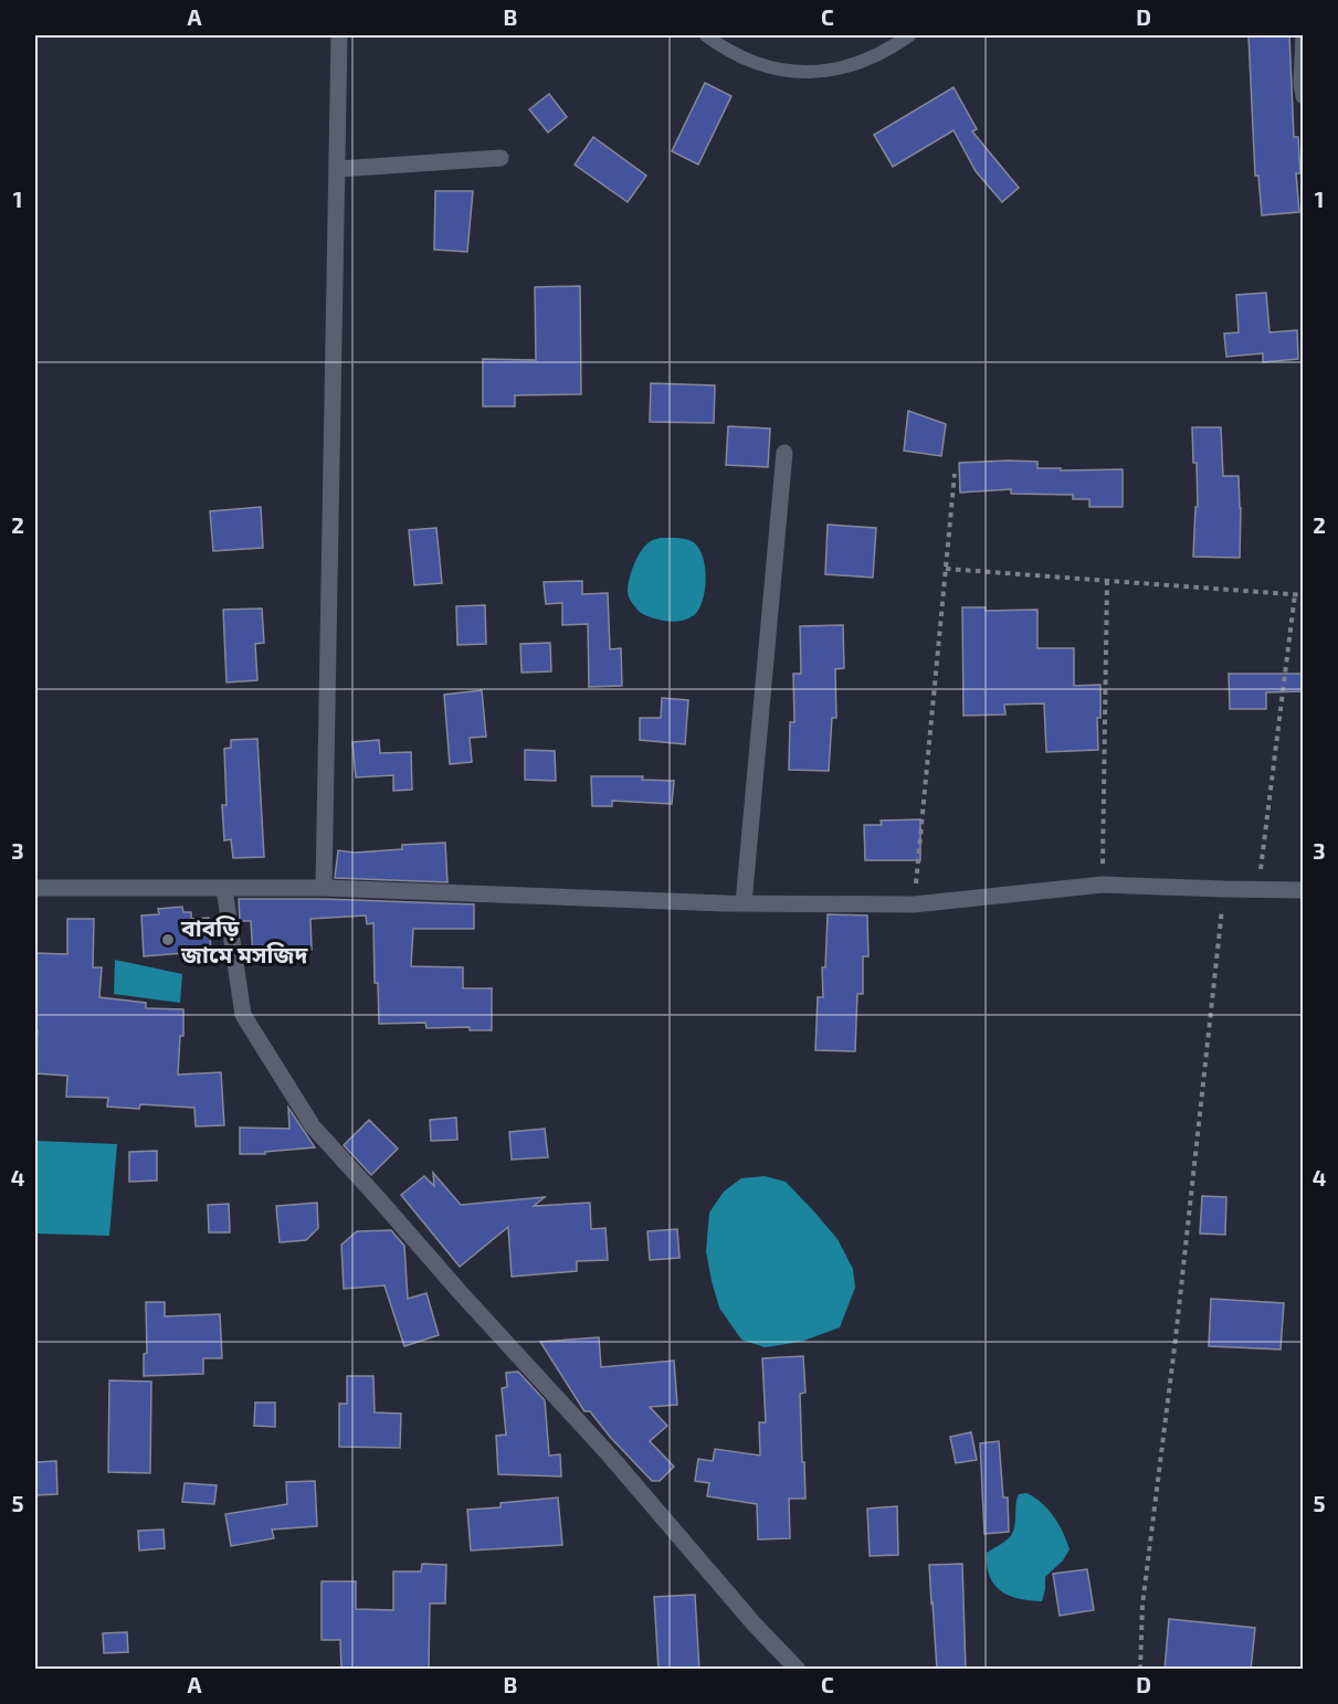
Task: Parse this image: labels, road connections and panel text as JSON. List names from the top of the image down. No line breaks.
{"places":["বাবড়ি জামে মসজিদ"],"grid":{"columns":["A","B","C","D"],"rows":["1","2","3","4","5"]}}
